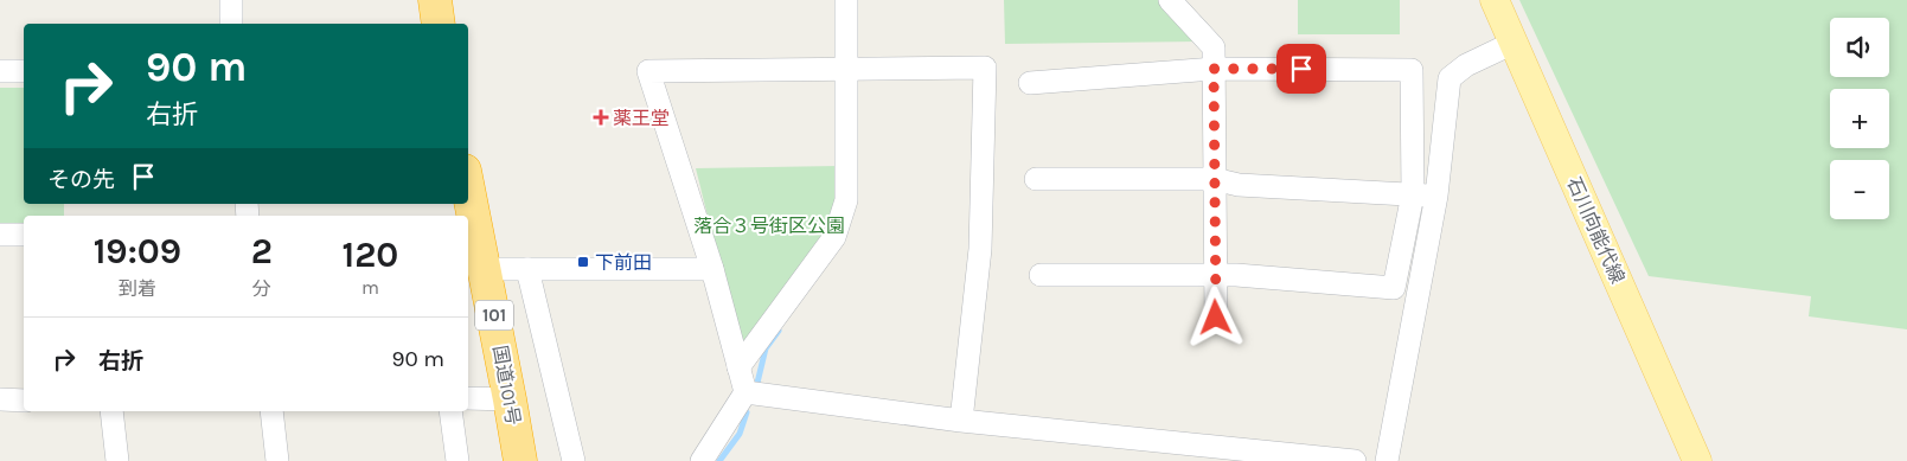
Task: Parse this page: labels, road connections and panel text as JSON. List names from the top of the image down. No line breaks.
{"streets":{"highway":["101","国道101号"],"main road":["石川向能代線"]},"parks":["落合３号街区公園"],"places":{"health":["薬王堂"],"transit":["下前田"]},"page":{"map_buttons":["+","−"],"turn":["90 m","右折"],"then":"その先","eta":["19:09","到着","2","分","120","m"],"list":[{"name":"右折","value":"90 m"}]}}
